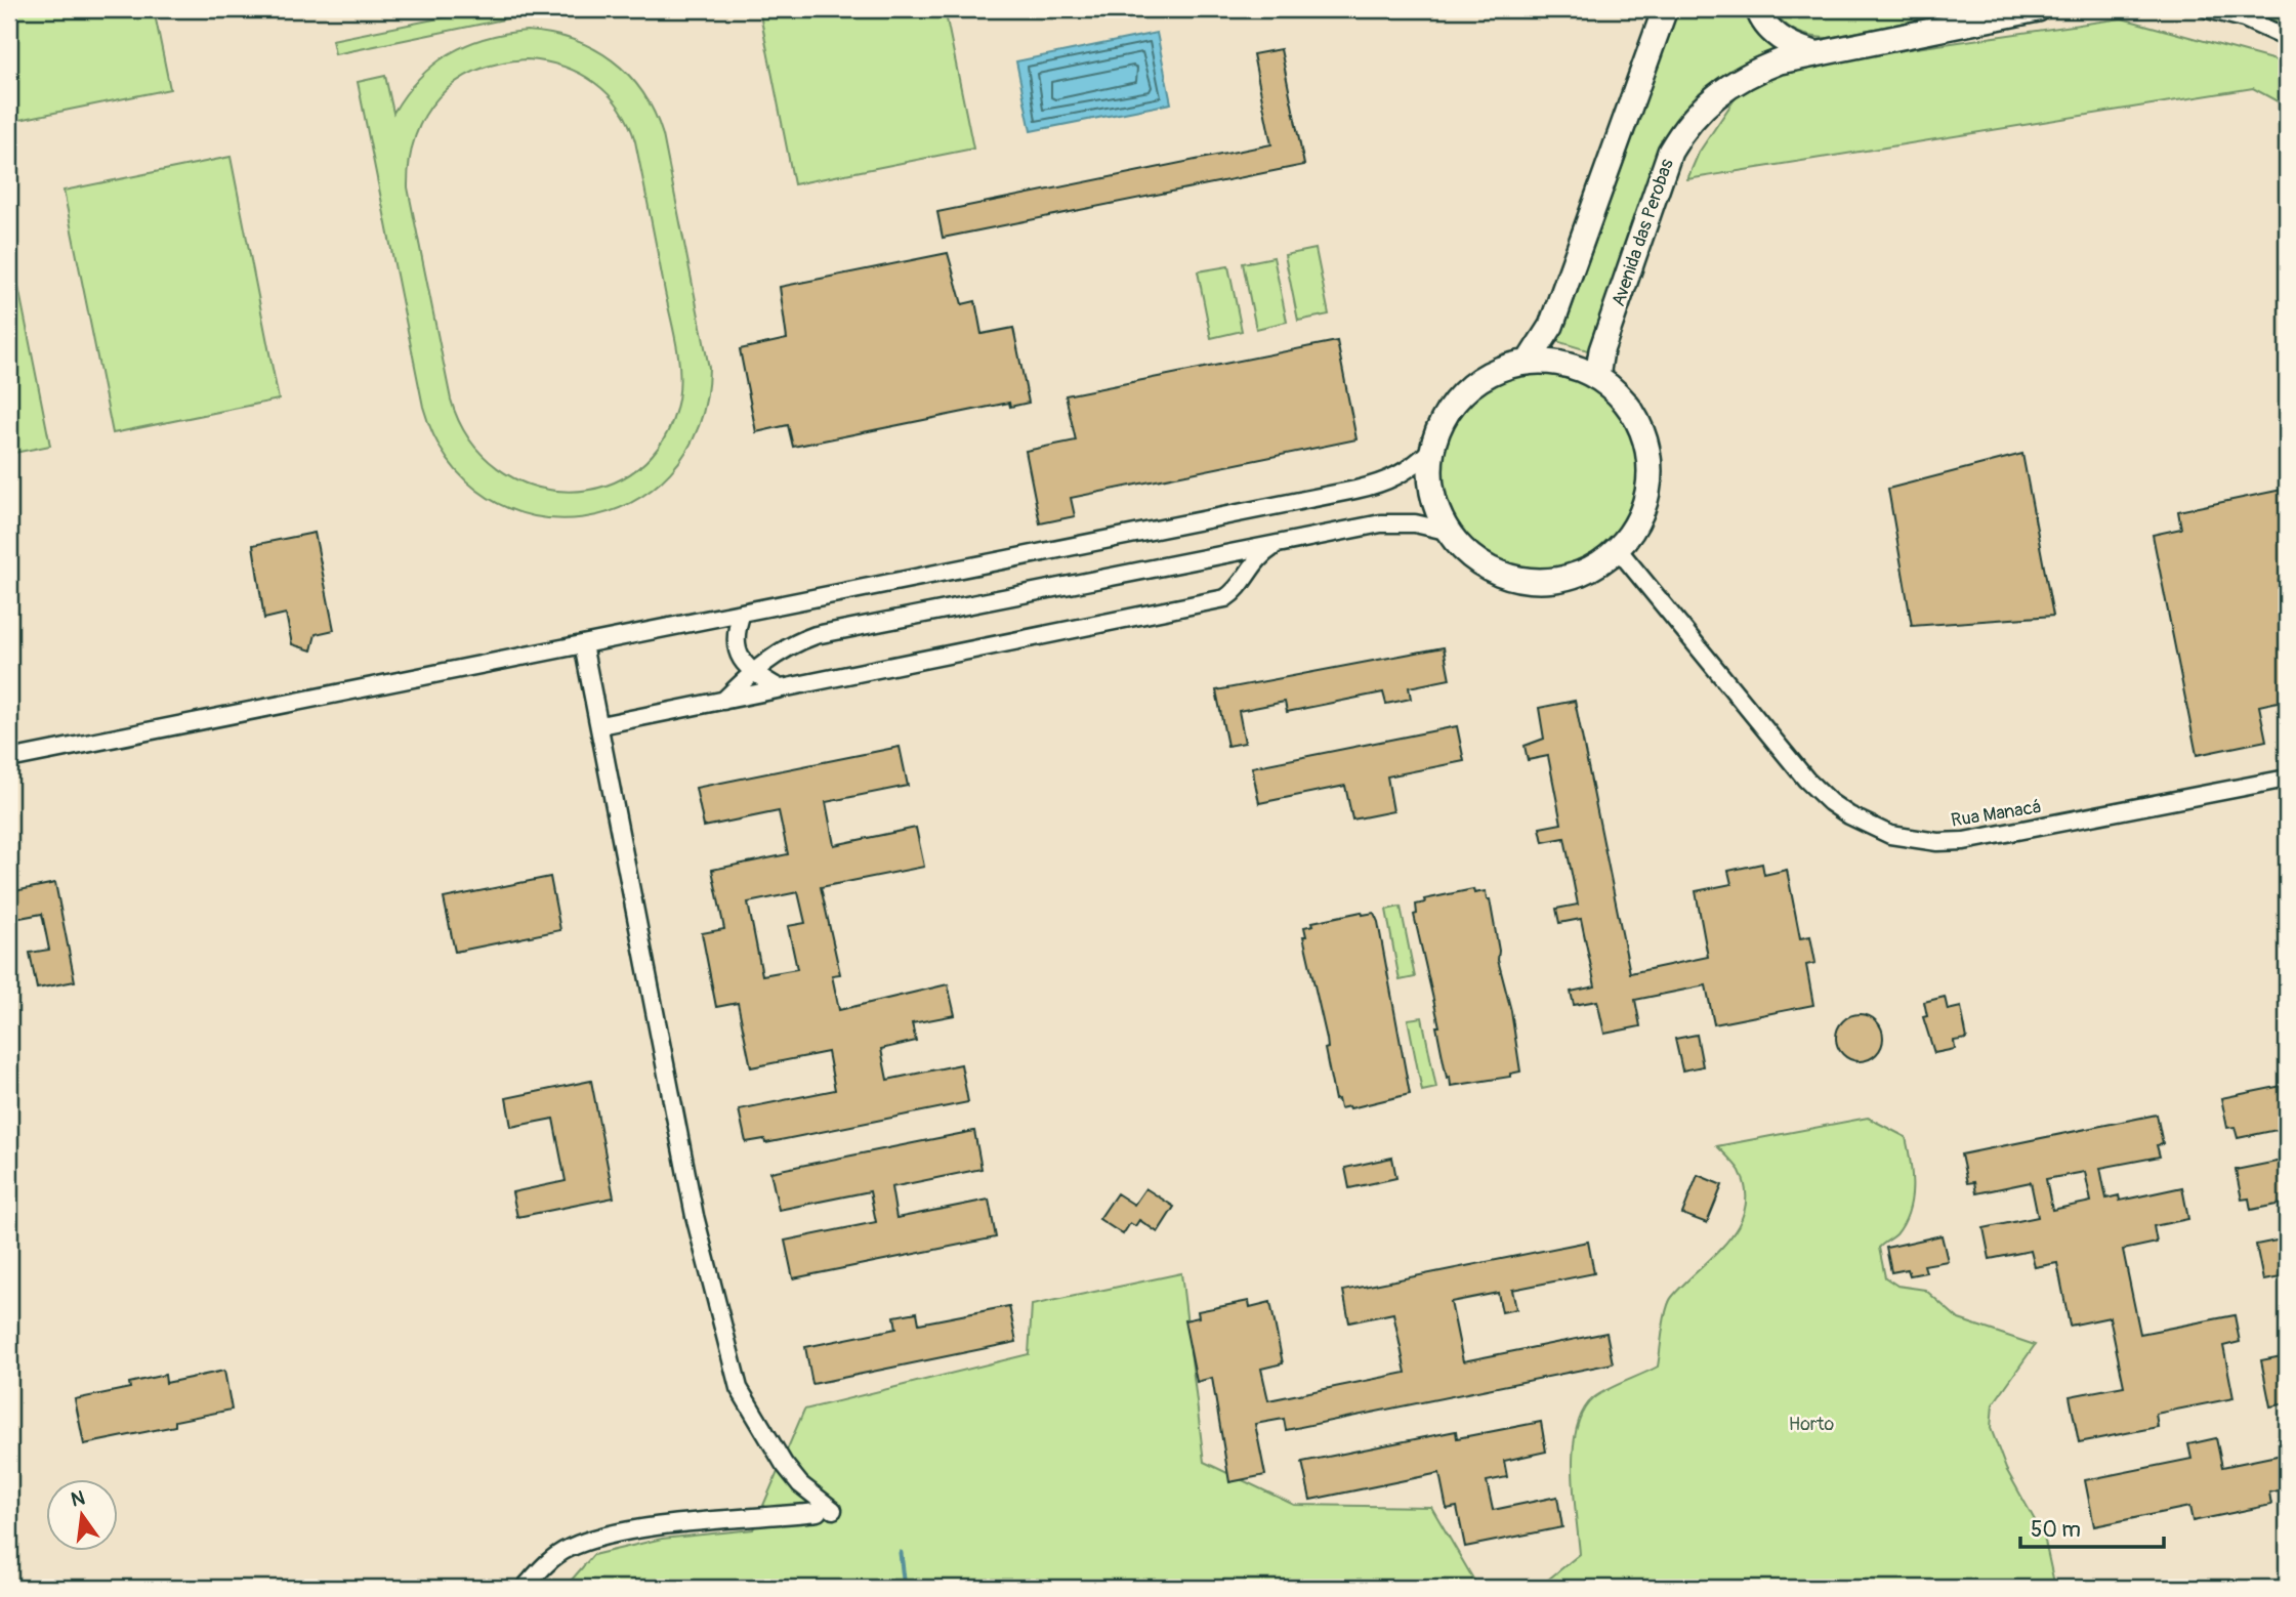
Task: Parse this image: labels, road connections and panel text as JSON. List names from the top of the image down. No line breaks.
{"streets":{"street":["Avenida das Perobas","Rua Manacá"]},"crossings":[["Avenida das Perobas","Rua Manacá"]],"parks":["Horto"],"scale_bar":"50 m","north":"top"}
